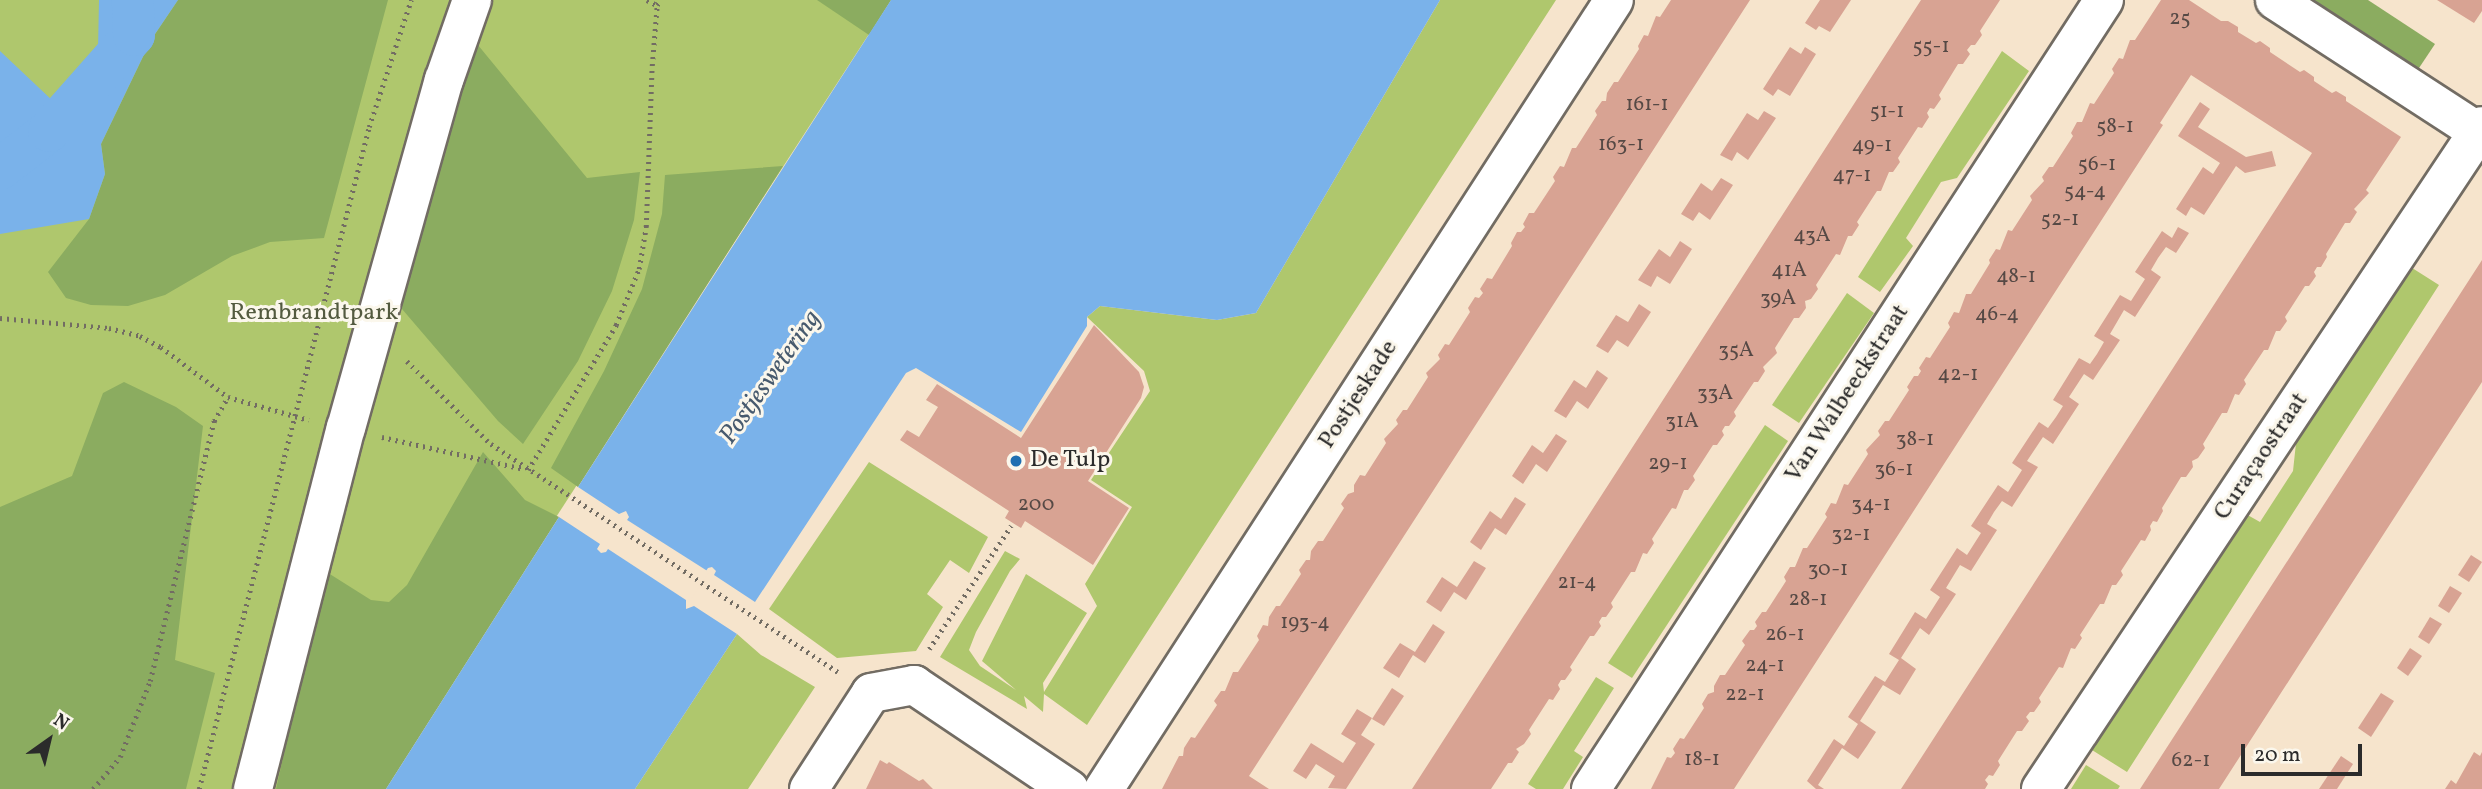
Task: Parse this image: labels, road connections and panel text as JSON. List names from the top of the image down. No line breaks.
{"streets":{"street":["Van Walbeeckstraat","Postjeskade","Curaçaostraat"]},"water":["Postjeswetering"],"parks":["Rembrandtpark"],"places":["De Tulp"],"house_numbers":["25","55-1","161-1","51-1","58-1","163-1","49-1","56-1","47-1","54-4","52-1","43A","41A","48-1","39A","46-4","35A","42-1","33A","31A","38-1","29-1","36-1","200","34-1","32-1","30-1","21-4","28-1","193-4","26-1","24-1","22-1","18-1","62-1"],"scale_bar":"20 m","north":"top right"}
